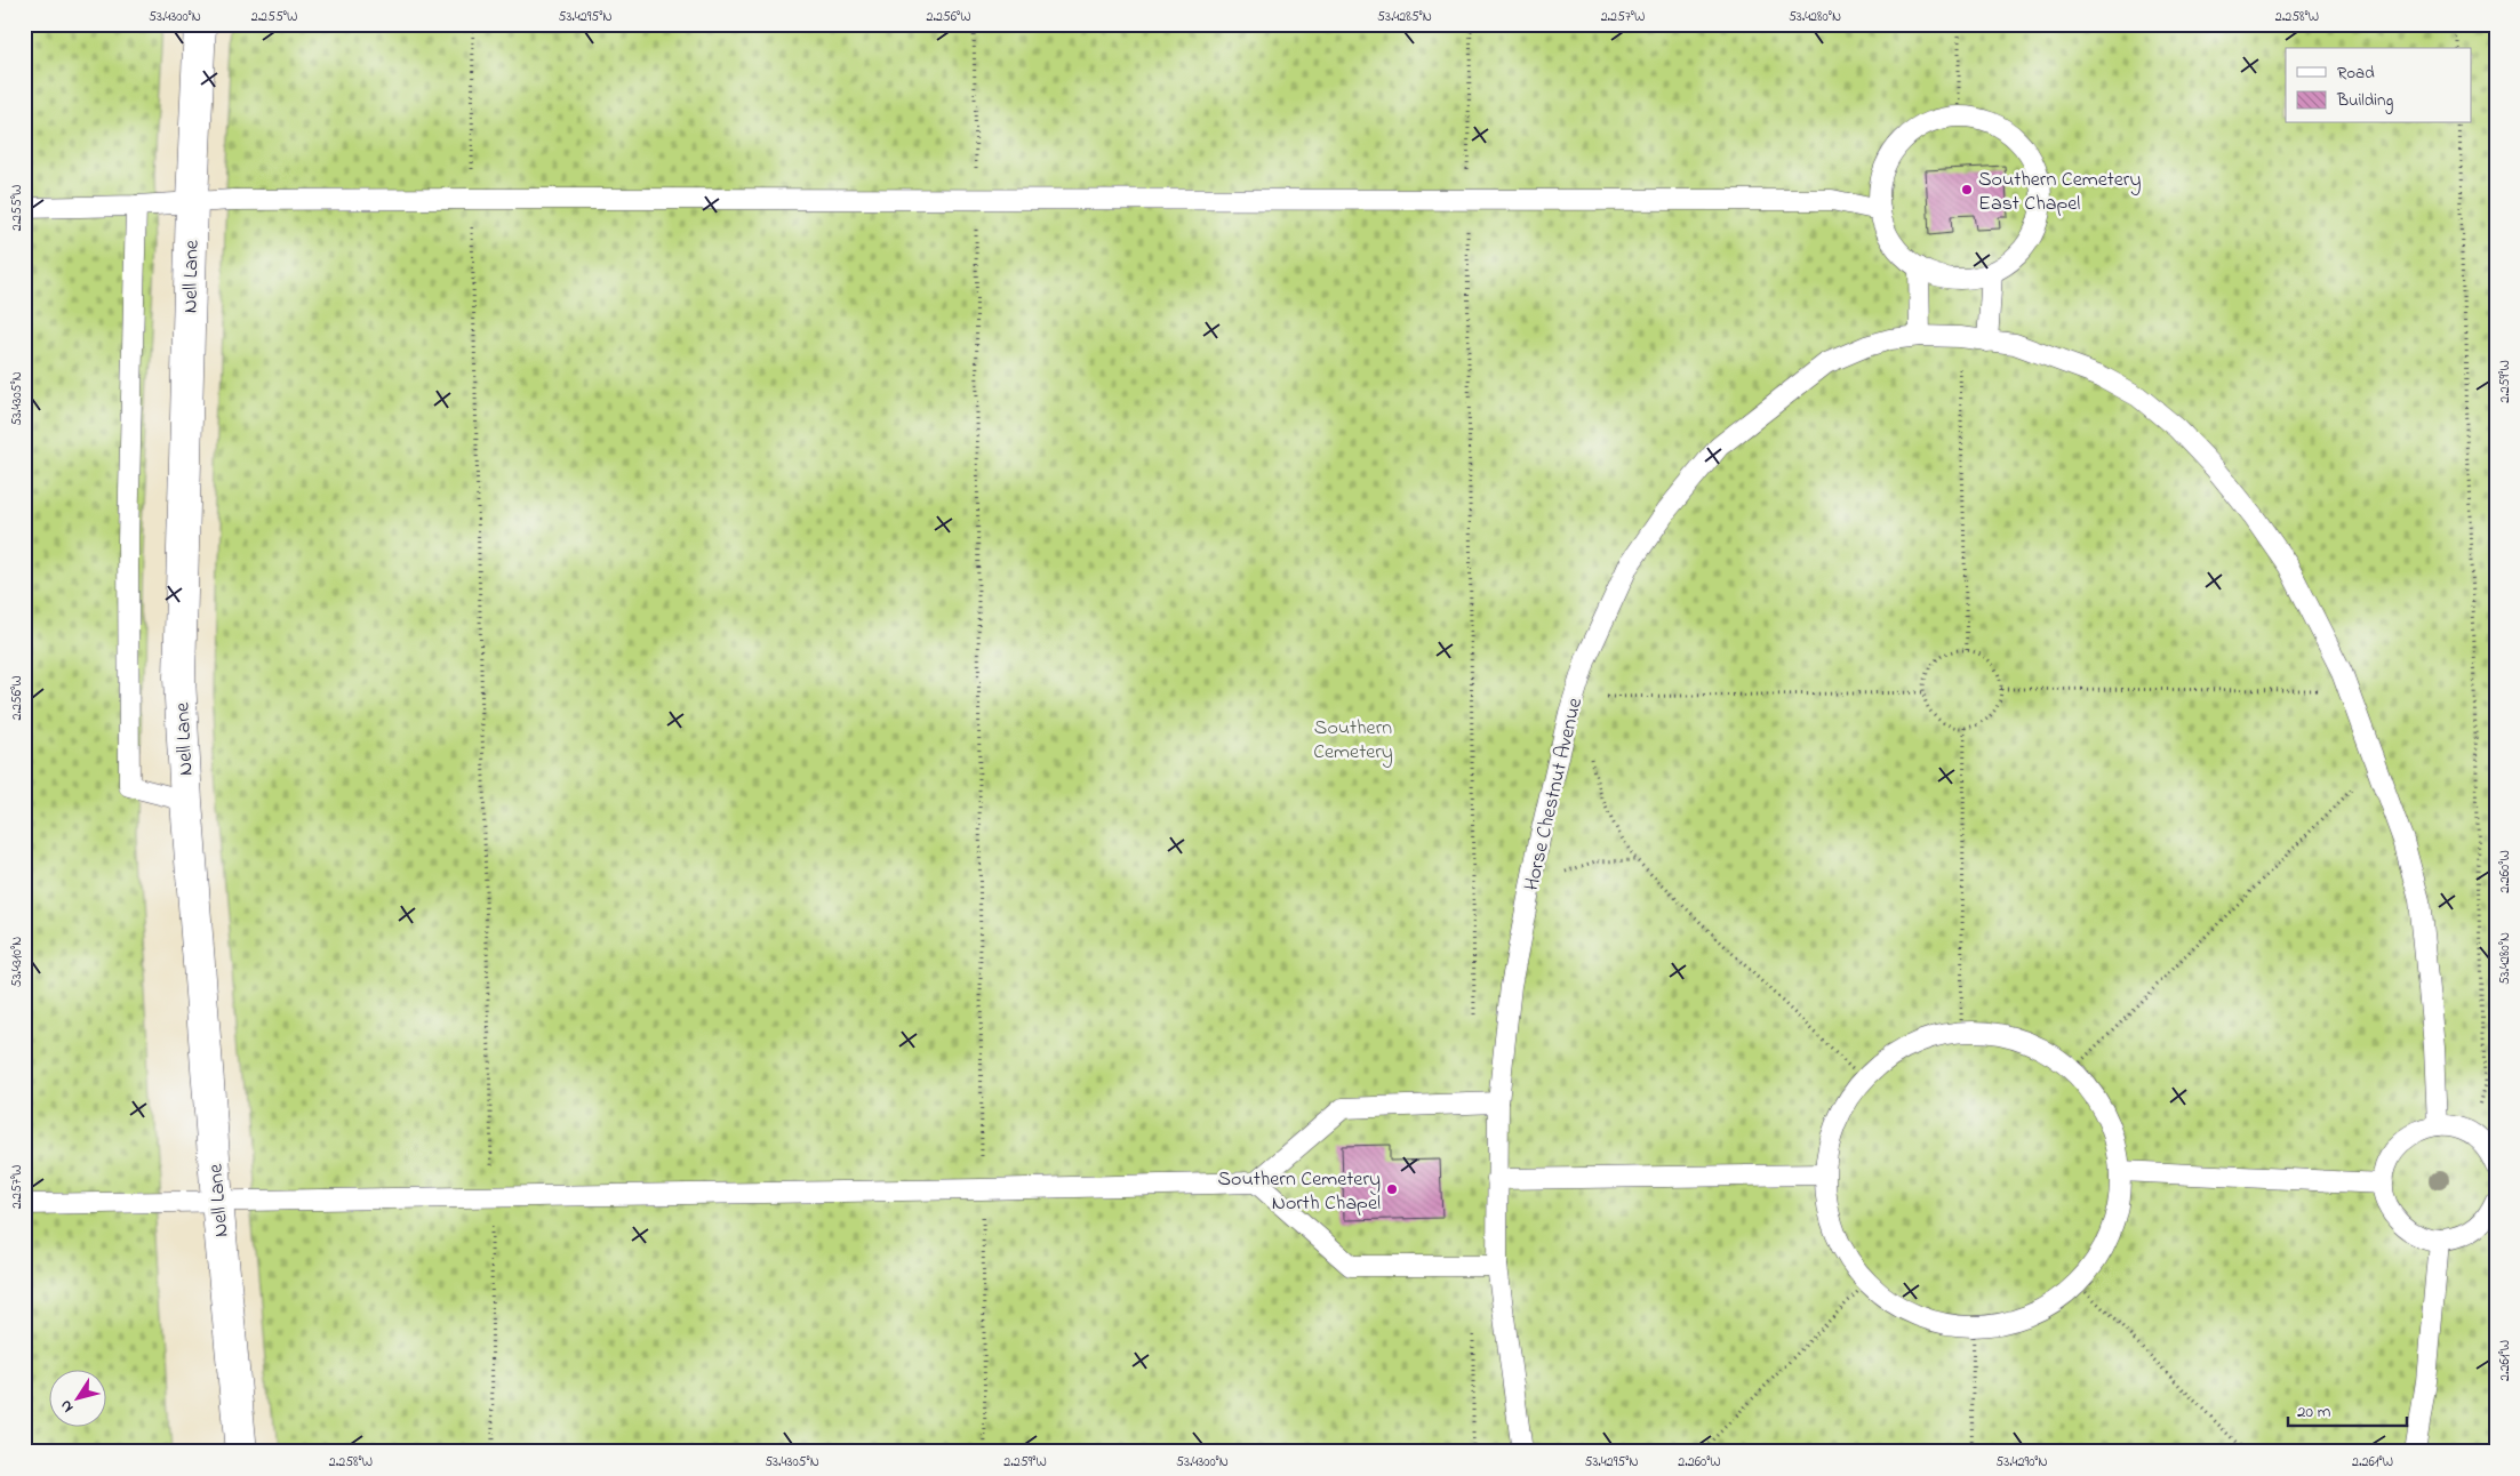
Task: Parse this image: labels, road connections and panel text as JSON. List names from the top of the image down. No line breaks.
{"streets":{"street":["Nell Lane"],"lane":["Horse Chestnut Avenue"]},"parks":["Southern Cemetery"],"places":["Southern Cemetery East Chapel","Southern Cemetery North Chapel"],"legend":["Road","Building"],"scale_bar":"20 m","north":"bottom left","coordinates":["53.4300°N","2.255°W","53.4295°N","2.256°W","53.4285°N","2.257°W","53.4280°N","2.258°W","2.259°W","53.4305°N","2.260°W","53.4310°N","2.261°W","53.4290°N"]}
